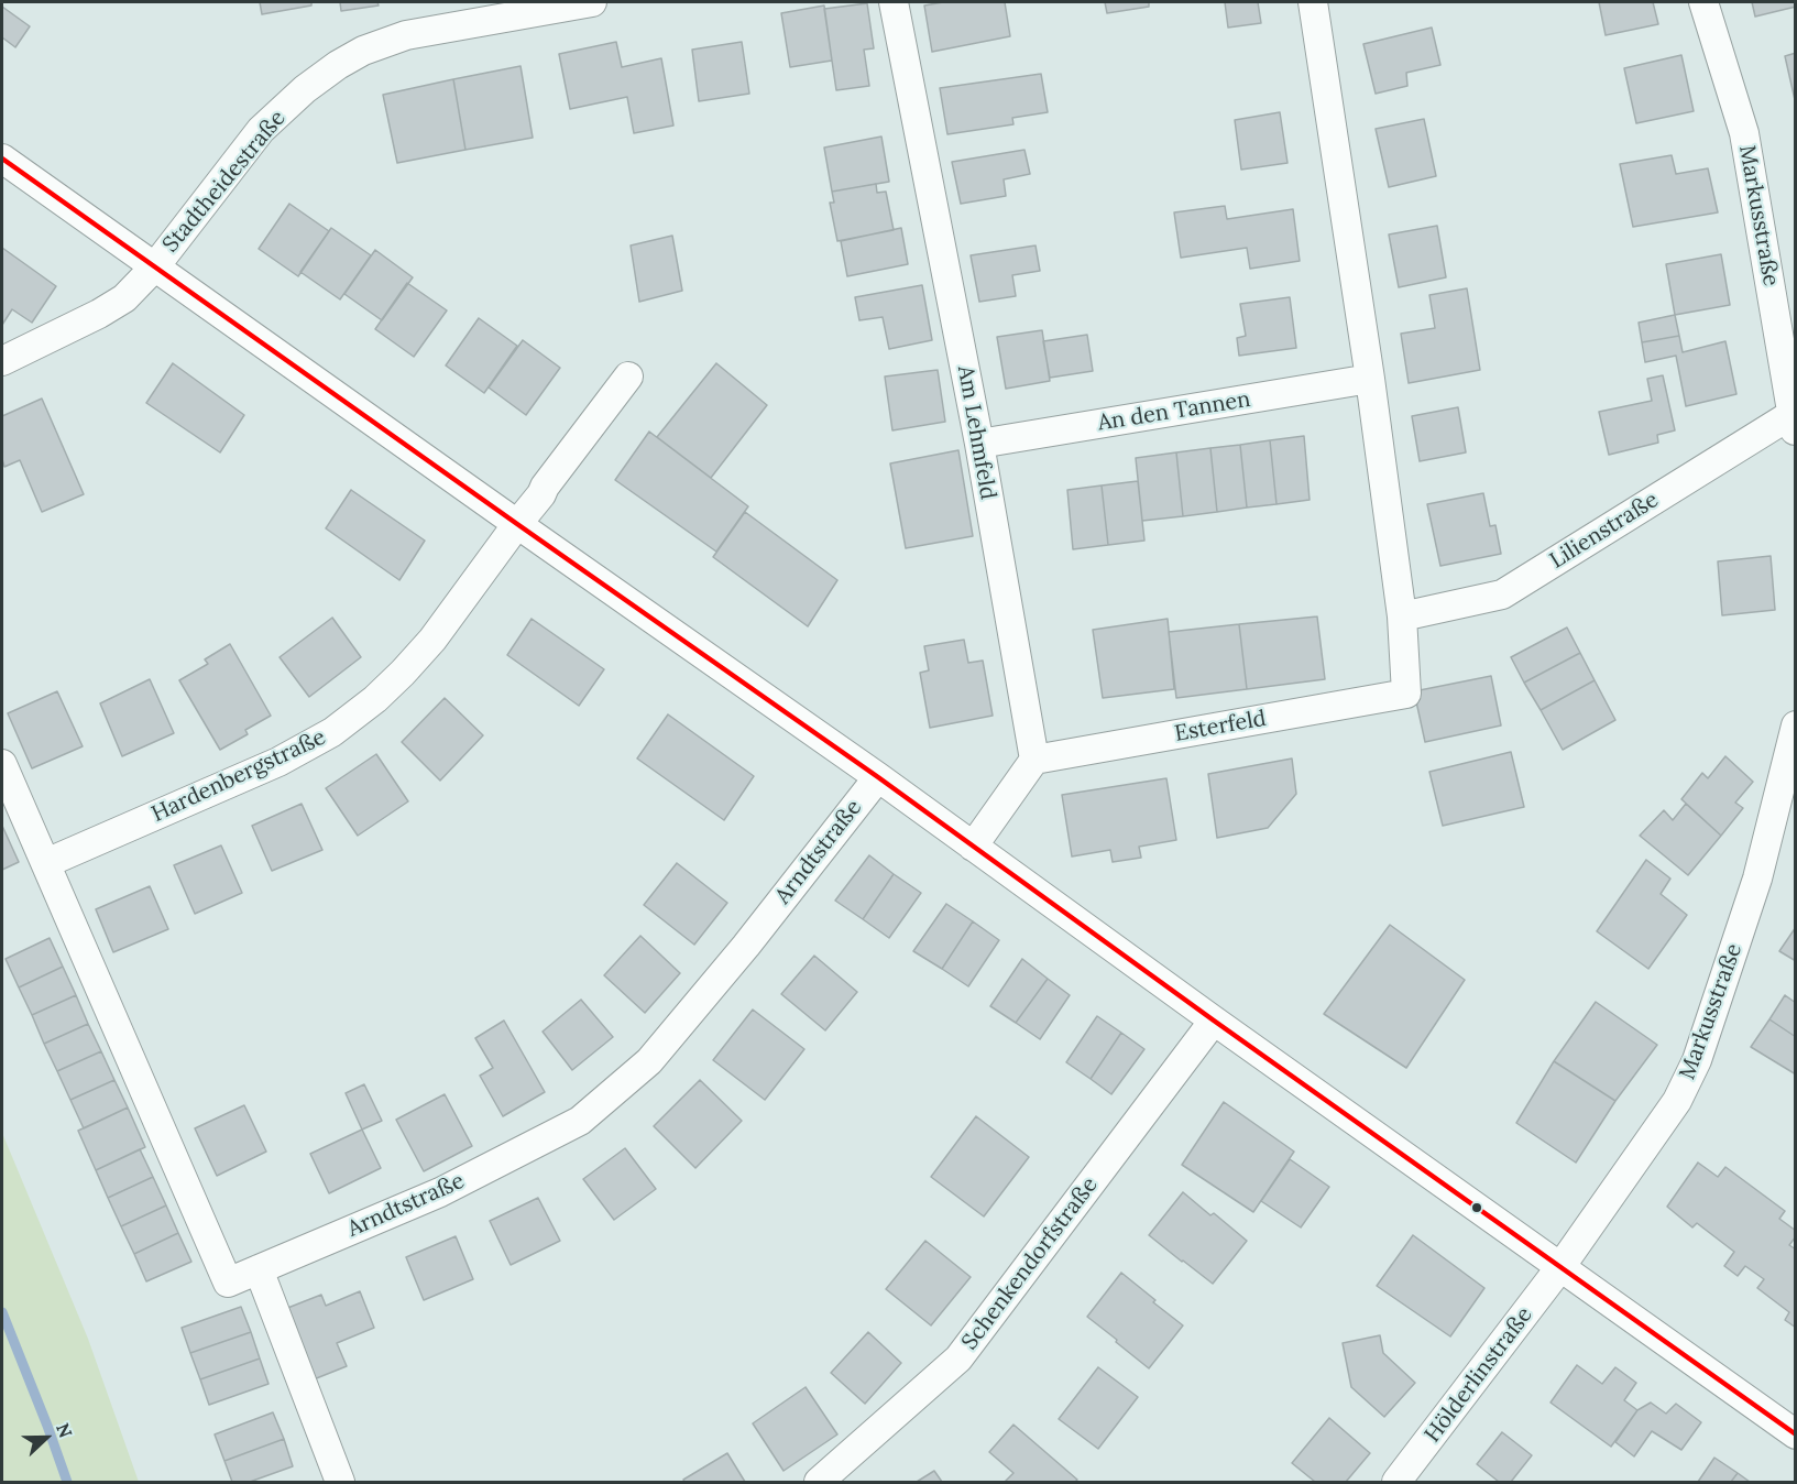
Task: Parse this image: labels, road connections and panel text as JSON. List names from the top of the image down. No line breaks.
{"streets":{"street":["Stadtheidestraße","Markusstraße","An den Tannen","Am Lehmfeld","Lilienstraße","Esterfeld","Hardenbergstraße","Arndtstraße","Schenkendorfstraße","Hölderlinstraße"]},"crossings":[["Markusstraße","Lilienstraße"],["Markusstraße","Hölderlinstraße"],["An den Tannen","Am Lehmfeld"],["Am Lehmfeld","Esterfeld"],["Lilienstraße","Esterfeld"],["Hardenbergstraße","Arndtstraße"]],"north":"right"}
